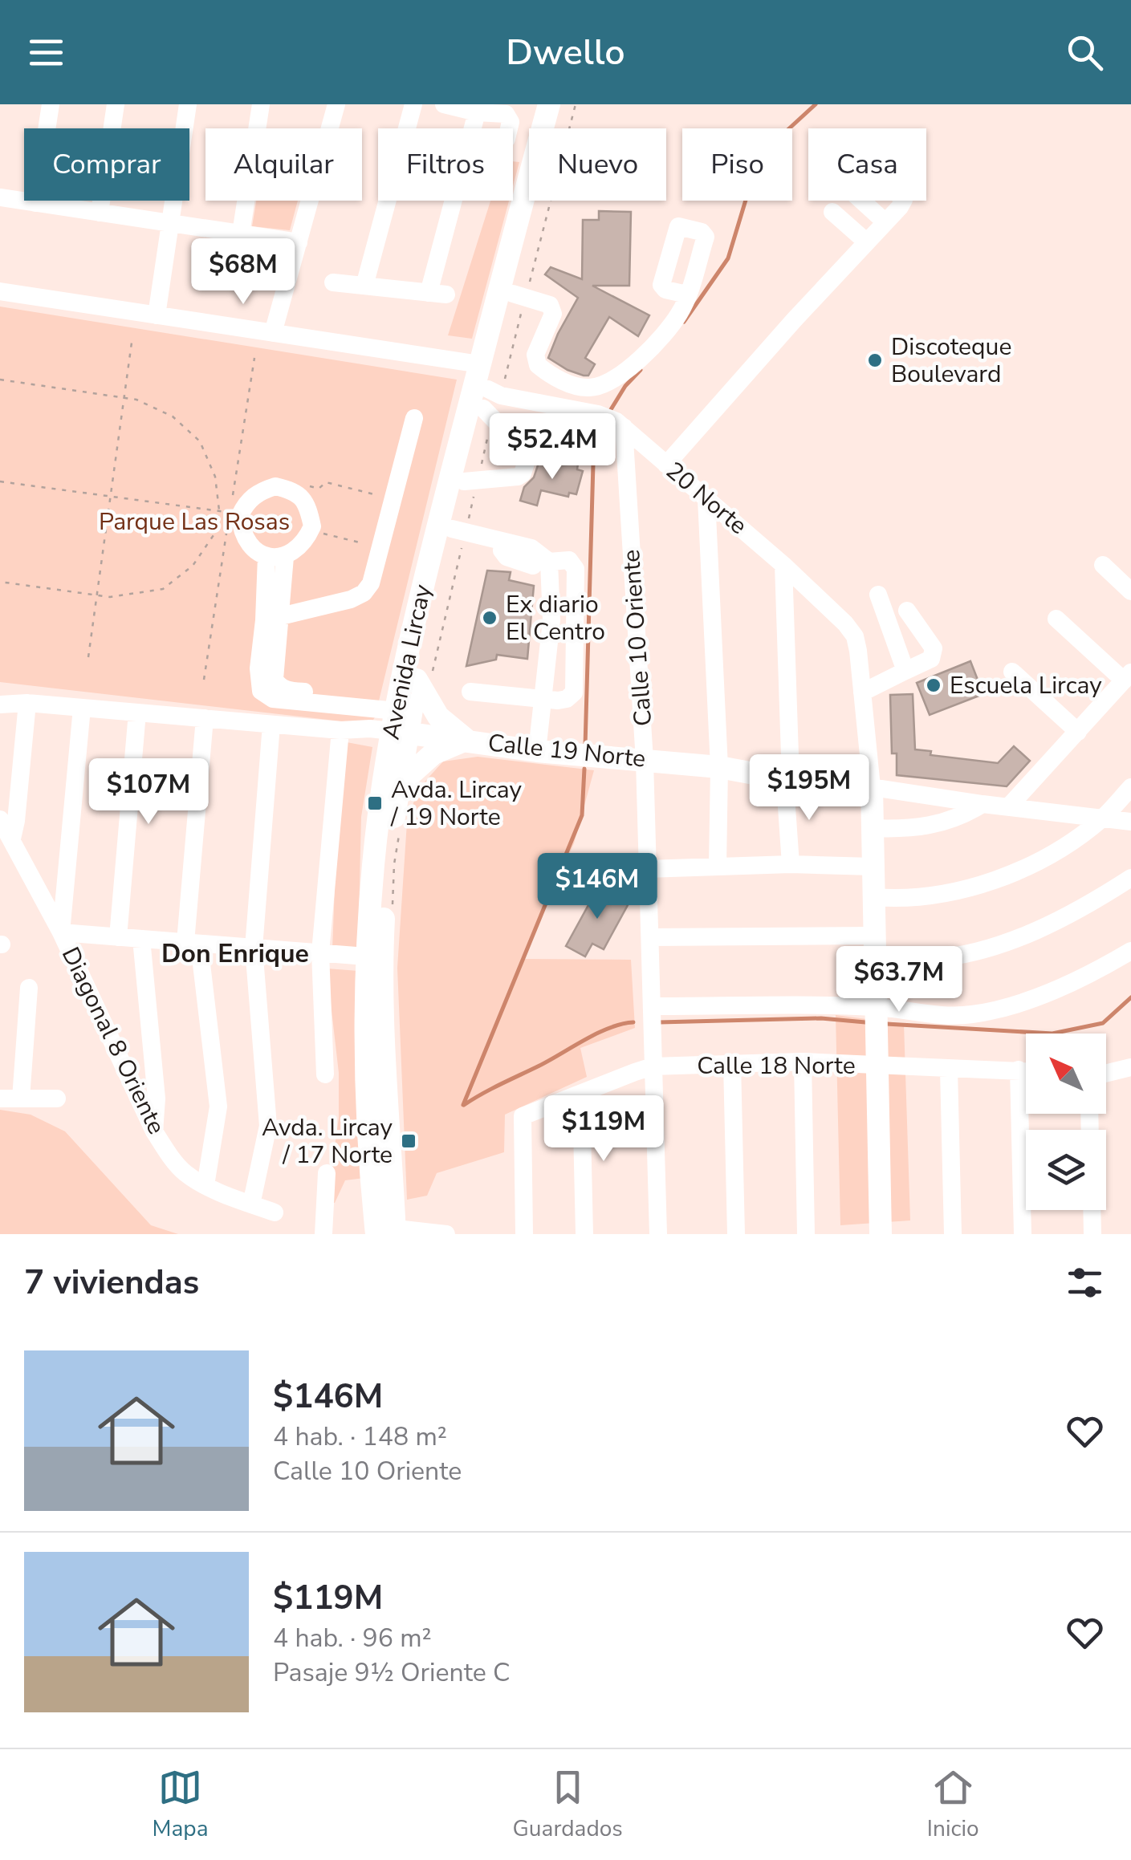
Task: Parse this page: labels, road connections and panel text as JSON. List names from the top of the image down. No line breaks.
{"streets":{"main road":["Avenida Lircay","Calle 19 Norte"],"street":["20 Norte","Calle 10 Oriente","Diagonal 8 Oriente","Calle 18 Norte"]},"crossings":[["20 Norte","Calle 10 Oriente"],["20 Norte","Avenida Lircay"],["Calle 10 Oriente","Calle 19 Norte"],["Calle 10 Oriente","Calle 18 Norte"],["Avenida Lircay","Calle 19 Norte"]],"districts":["Don Enrique"],"parks":["Parque Las Rosas"],"places":{"other":["Discoteque Boulevard","Ex diario El Centro","Escuela Lircay"],"transit":["Avda. Lircay / 19 Norte","Avda. Lircay / 17 Norte"]},"north":"top left","page":{"header":"Dwello","chip":["Comprar","Alquilar","Filtros","Nuevo","Piso","Casa"],"price":["$68M","$52.4M","$195M","$107M","$146M","$63.7M","$119M"],"heading":"7 viviendas","list":[{"name":"$146M","note":"4 hab. · 148 m² · Calle 10 Oriente"},{"name":"$119M","note":"4 hab. · 96 m² · Pasaje 9½ Oriente C"}],"tabs":["Mapa","Guardados","Inicio"]}}
